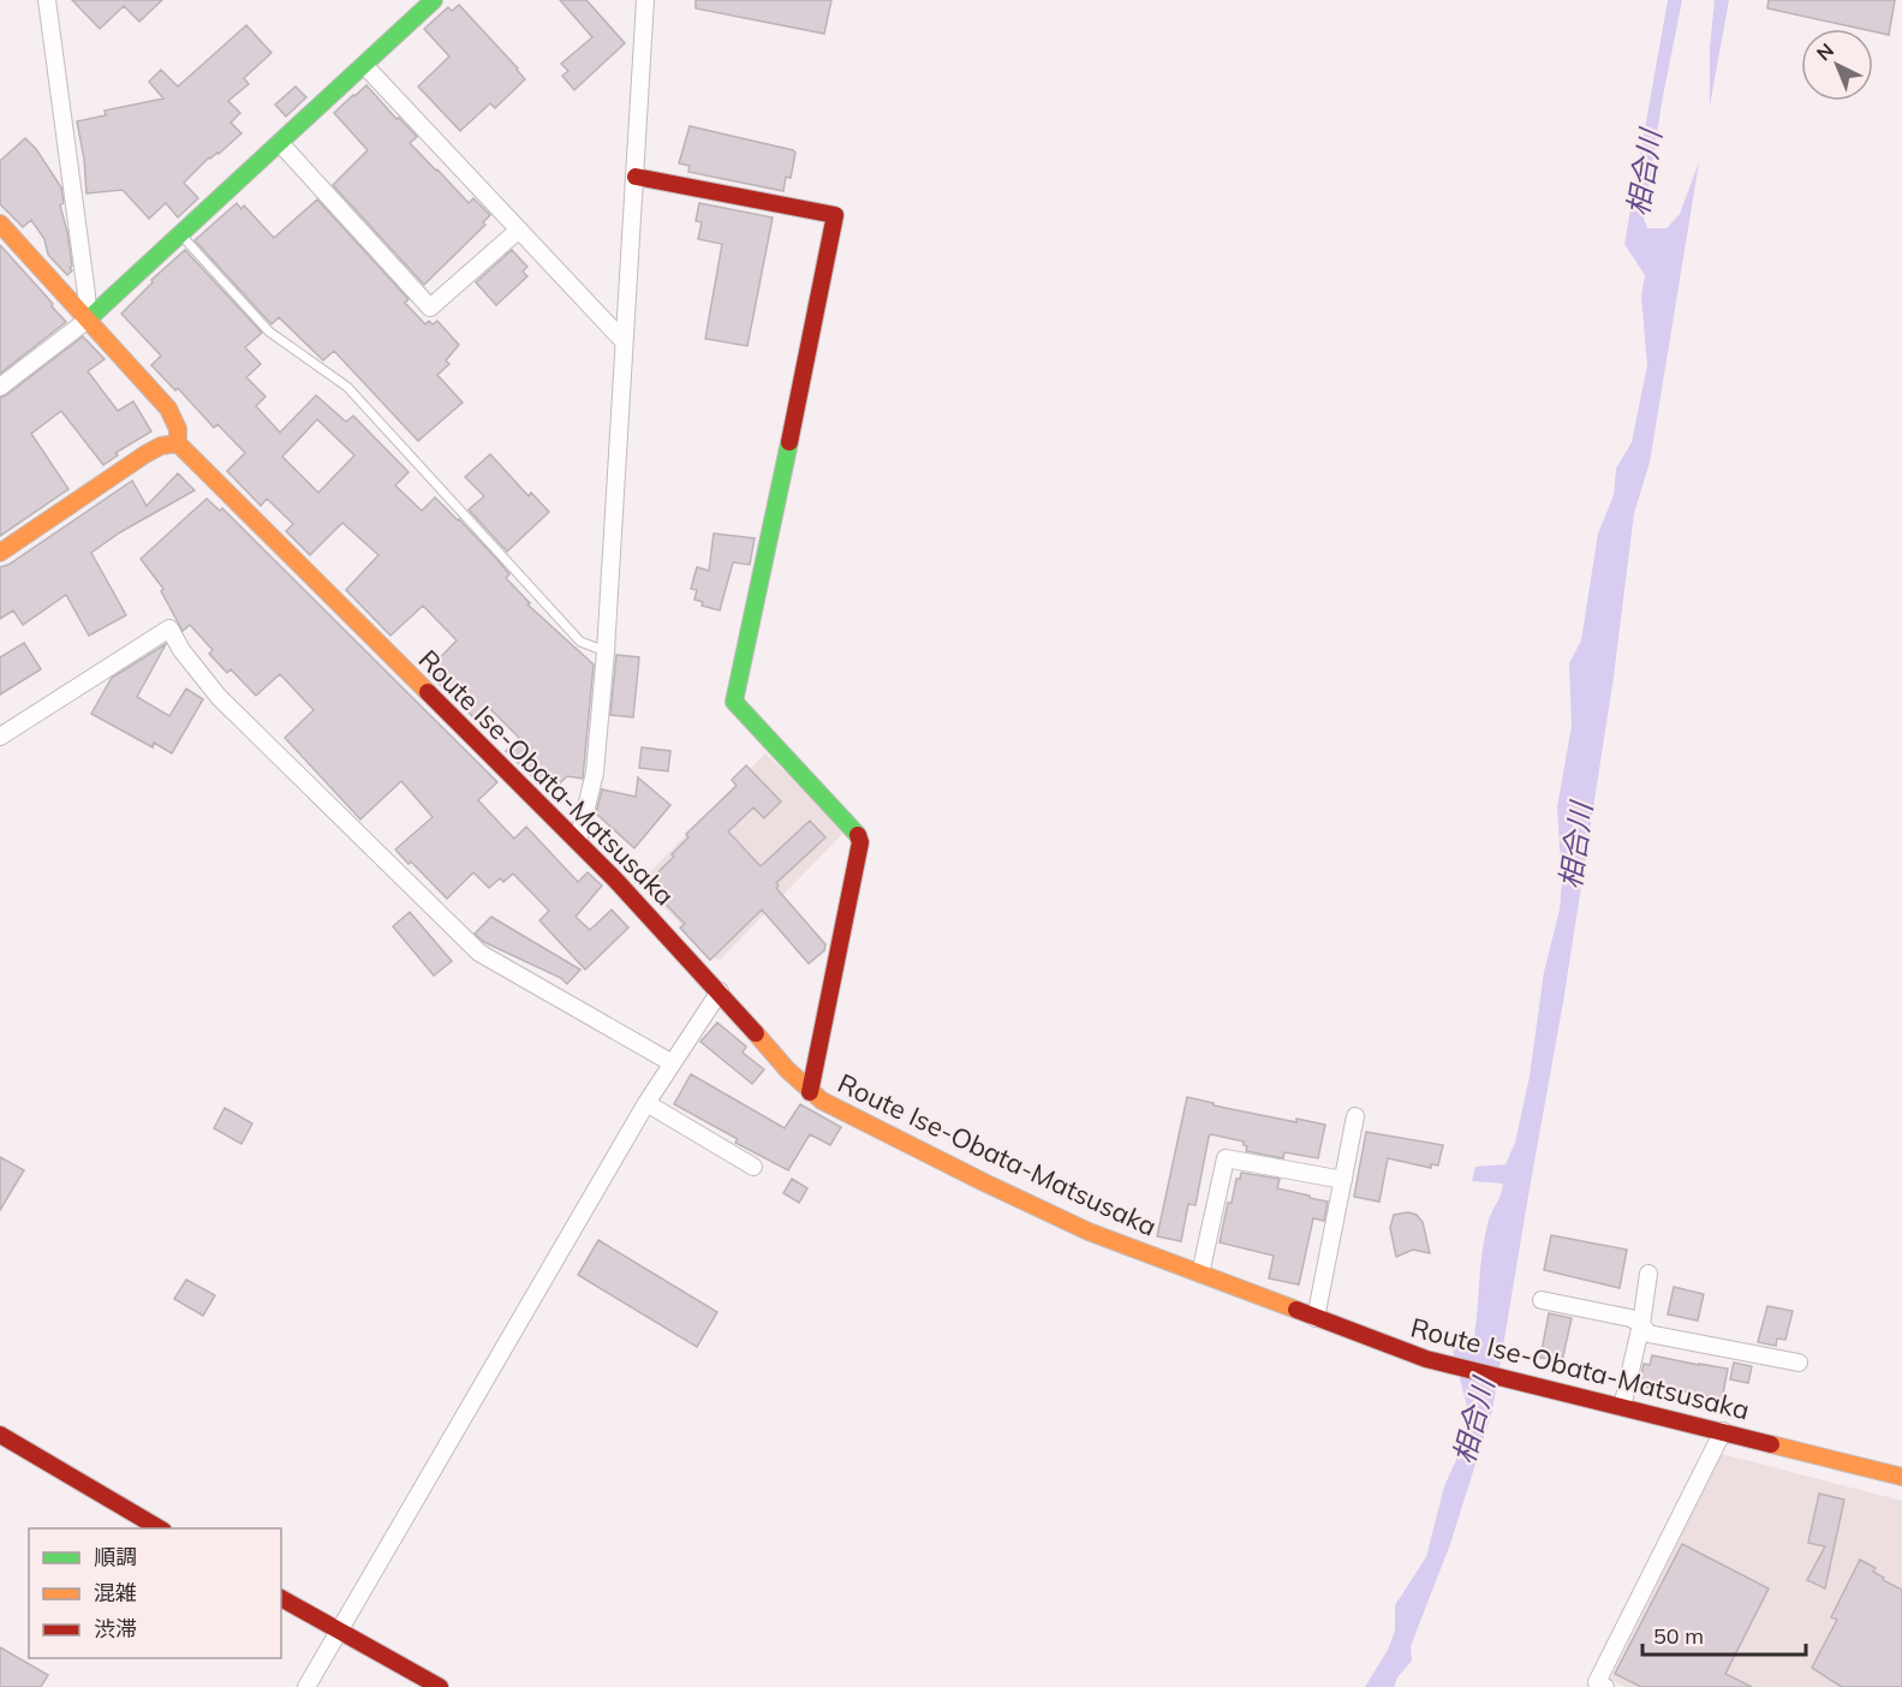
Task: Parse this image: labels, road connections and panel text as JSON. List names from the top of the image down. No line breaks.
{"streets":{"main road":["Route Ise-Obata-Matsusaka"]},"water":["相合川"],"legend":["順調","混雑","渋滞"],"scale_bar":"50 m","north":"top left"}
